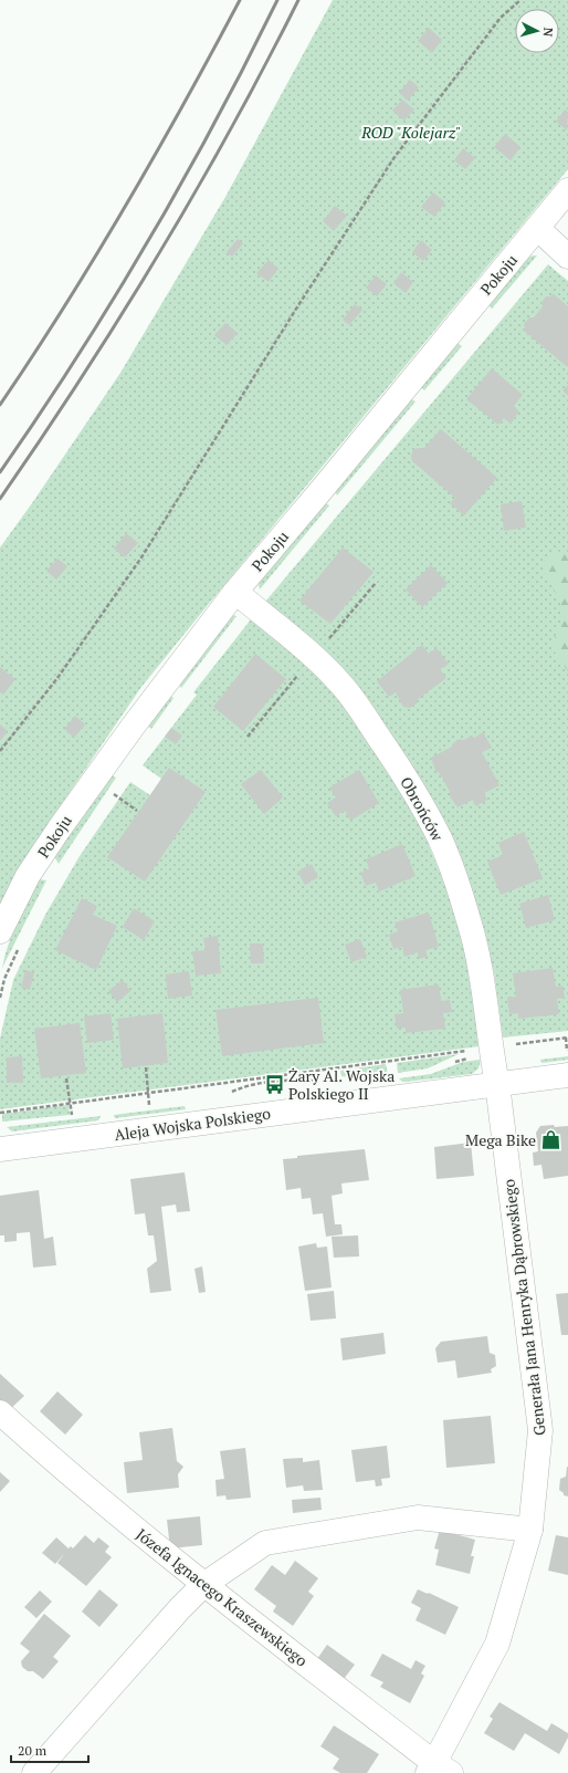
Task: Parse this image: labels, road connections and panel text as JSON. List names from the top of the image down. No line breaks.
{"streets":{"street":["Pokoju","Obrońców","Aleja Wojska Polskiego","Generała Jana Henryka Dąbrowskiego","Józefa Ignacego Kraszewskiego"]},"crossings":[["Pokoju","Obrońców"],["Obrońców","Aleja Wojska Polskiego"],["Obrońców","Generała Jana Henryka Dąbrowskiego"],["Aleja Wojska Polskiego","Generała Jana Henryka Dąbrowskiego"],["Generała Jana Henryka Dąbrowskiego","Józefa Ignacego Kraszewskiego"]],"parks":["ROD \"Kolejarz\""],"places":{"bus stop":["Żary Al. Wojska Polskiego II"],"shop":["Mega Bike"]},"scale_bar":"20 m","north":"right"}
